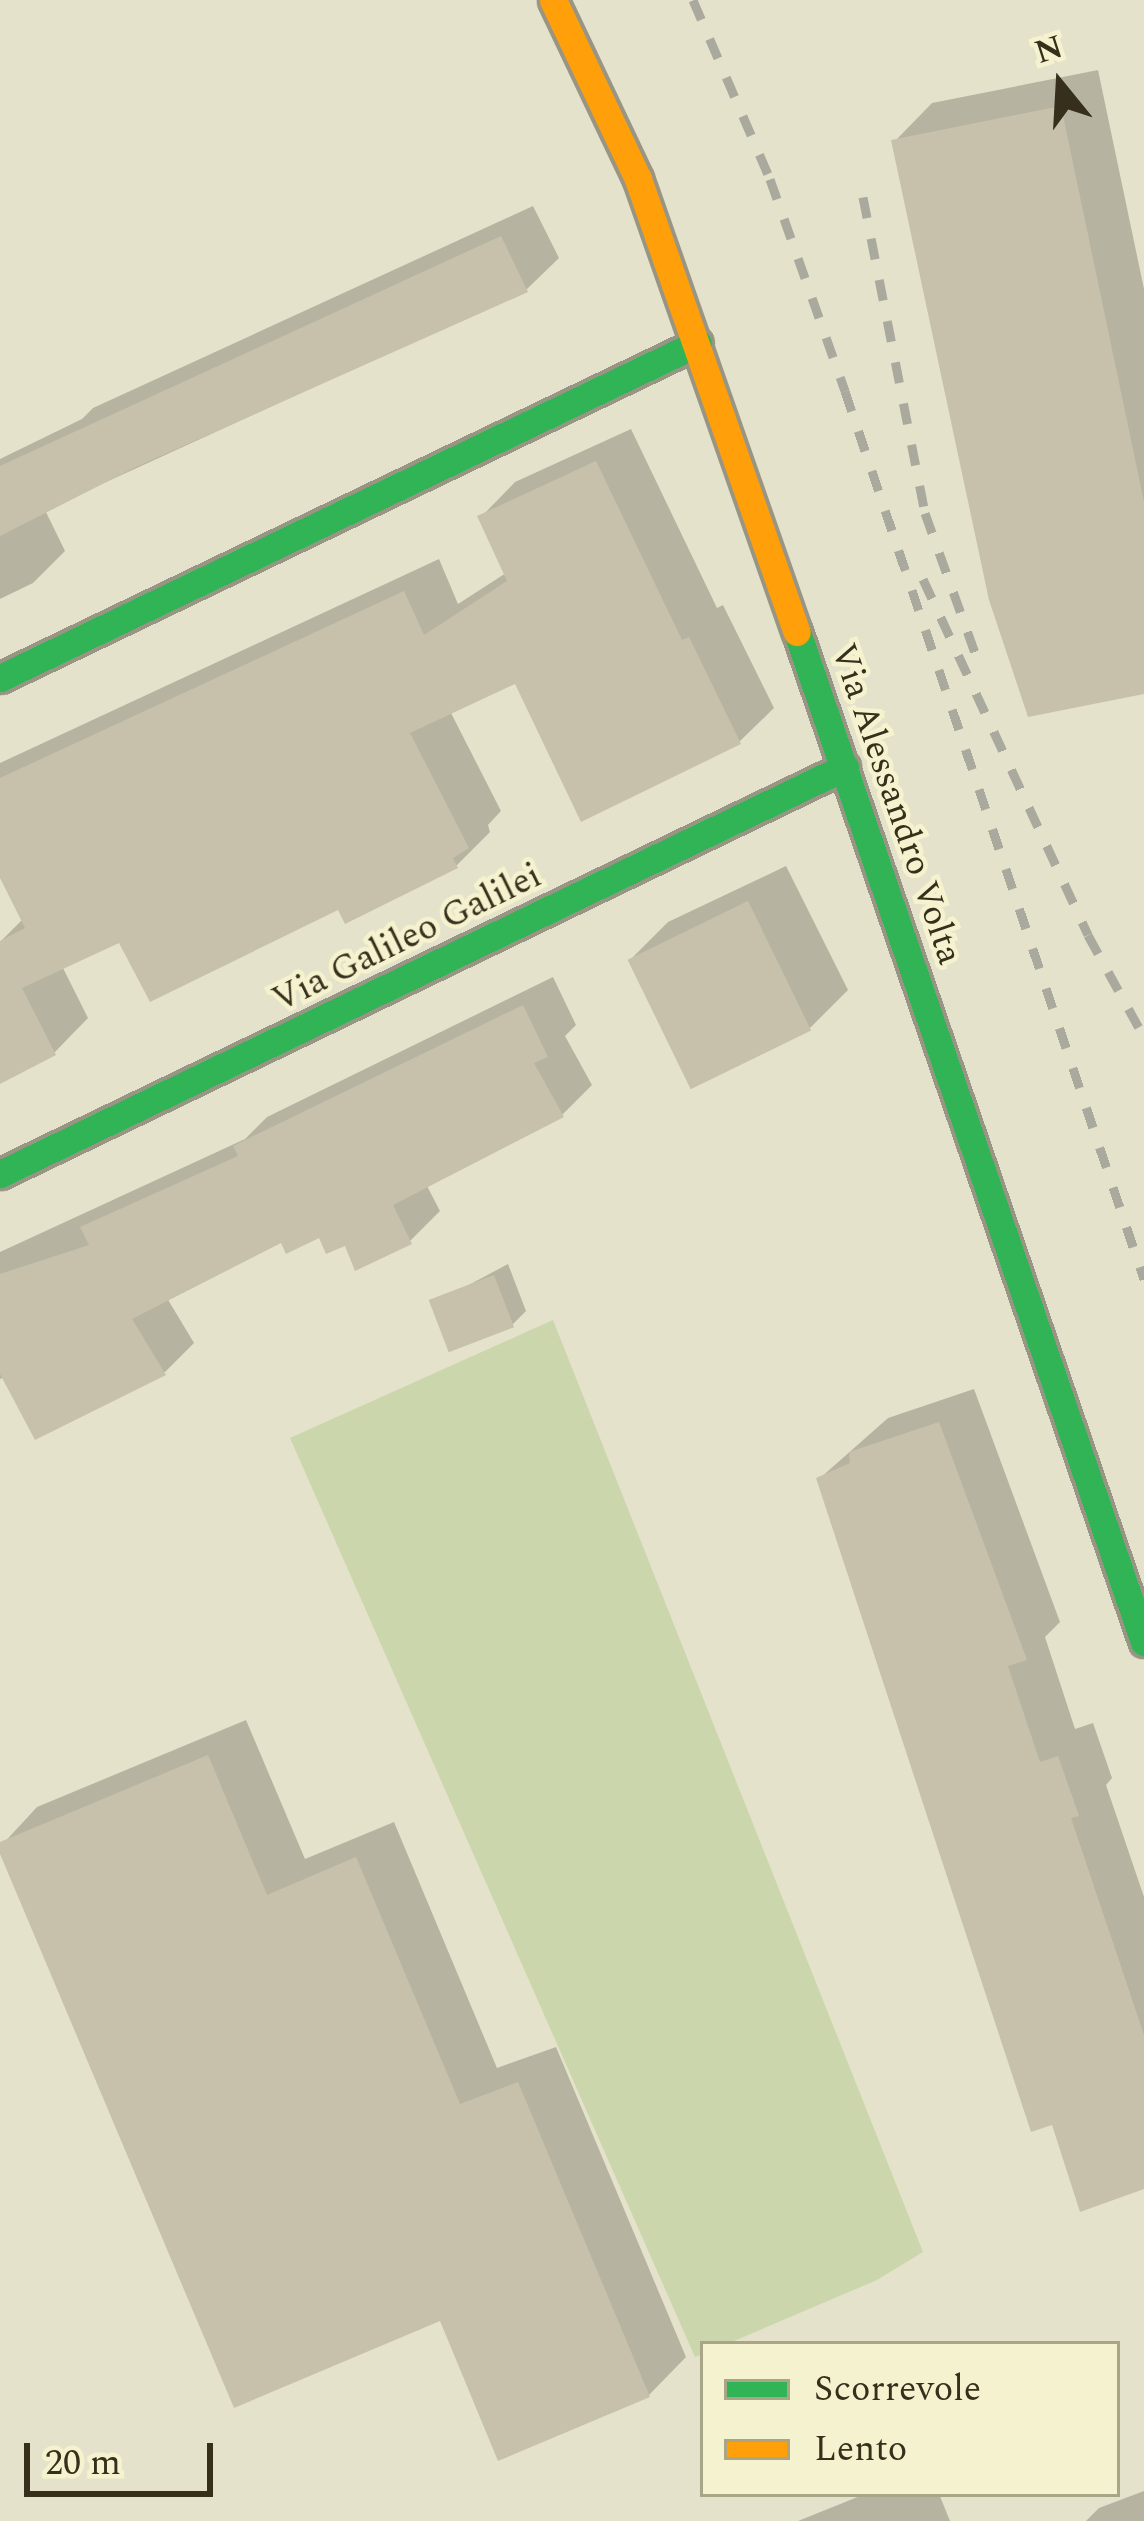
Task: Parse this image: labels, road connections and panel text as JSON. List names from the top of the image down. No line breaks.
{"streets":{"street":["Via Alessandro Volta","Via Galileo Galilei"]},"crossings":[["Via Alessandro Volta","Via Galileo Galilei"]],"legend":["Scorrevole","Lento"],"scale_bar":"20 m","north":"top"}
